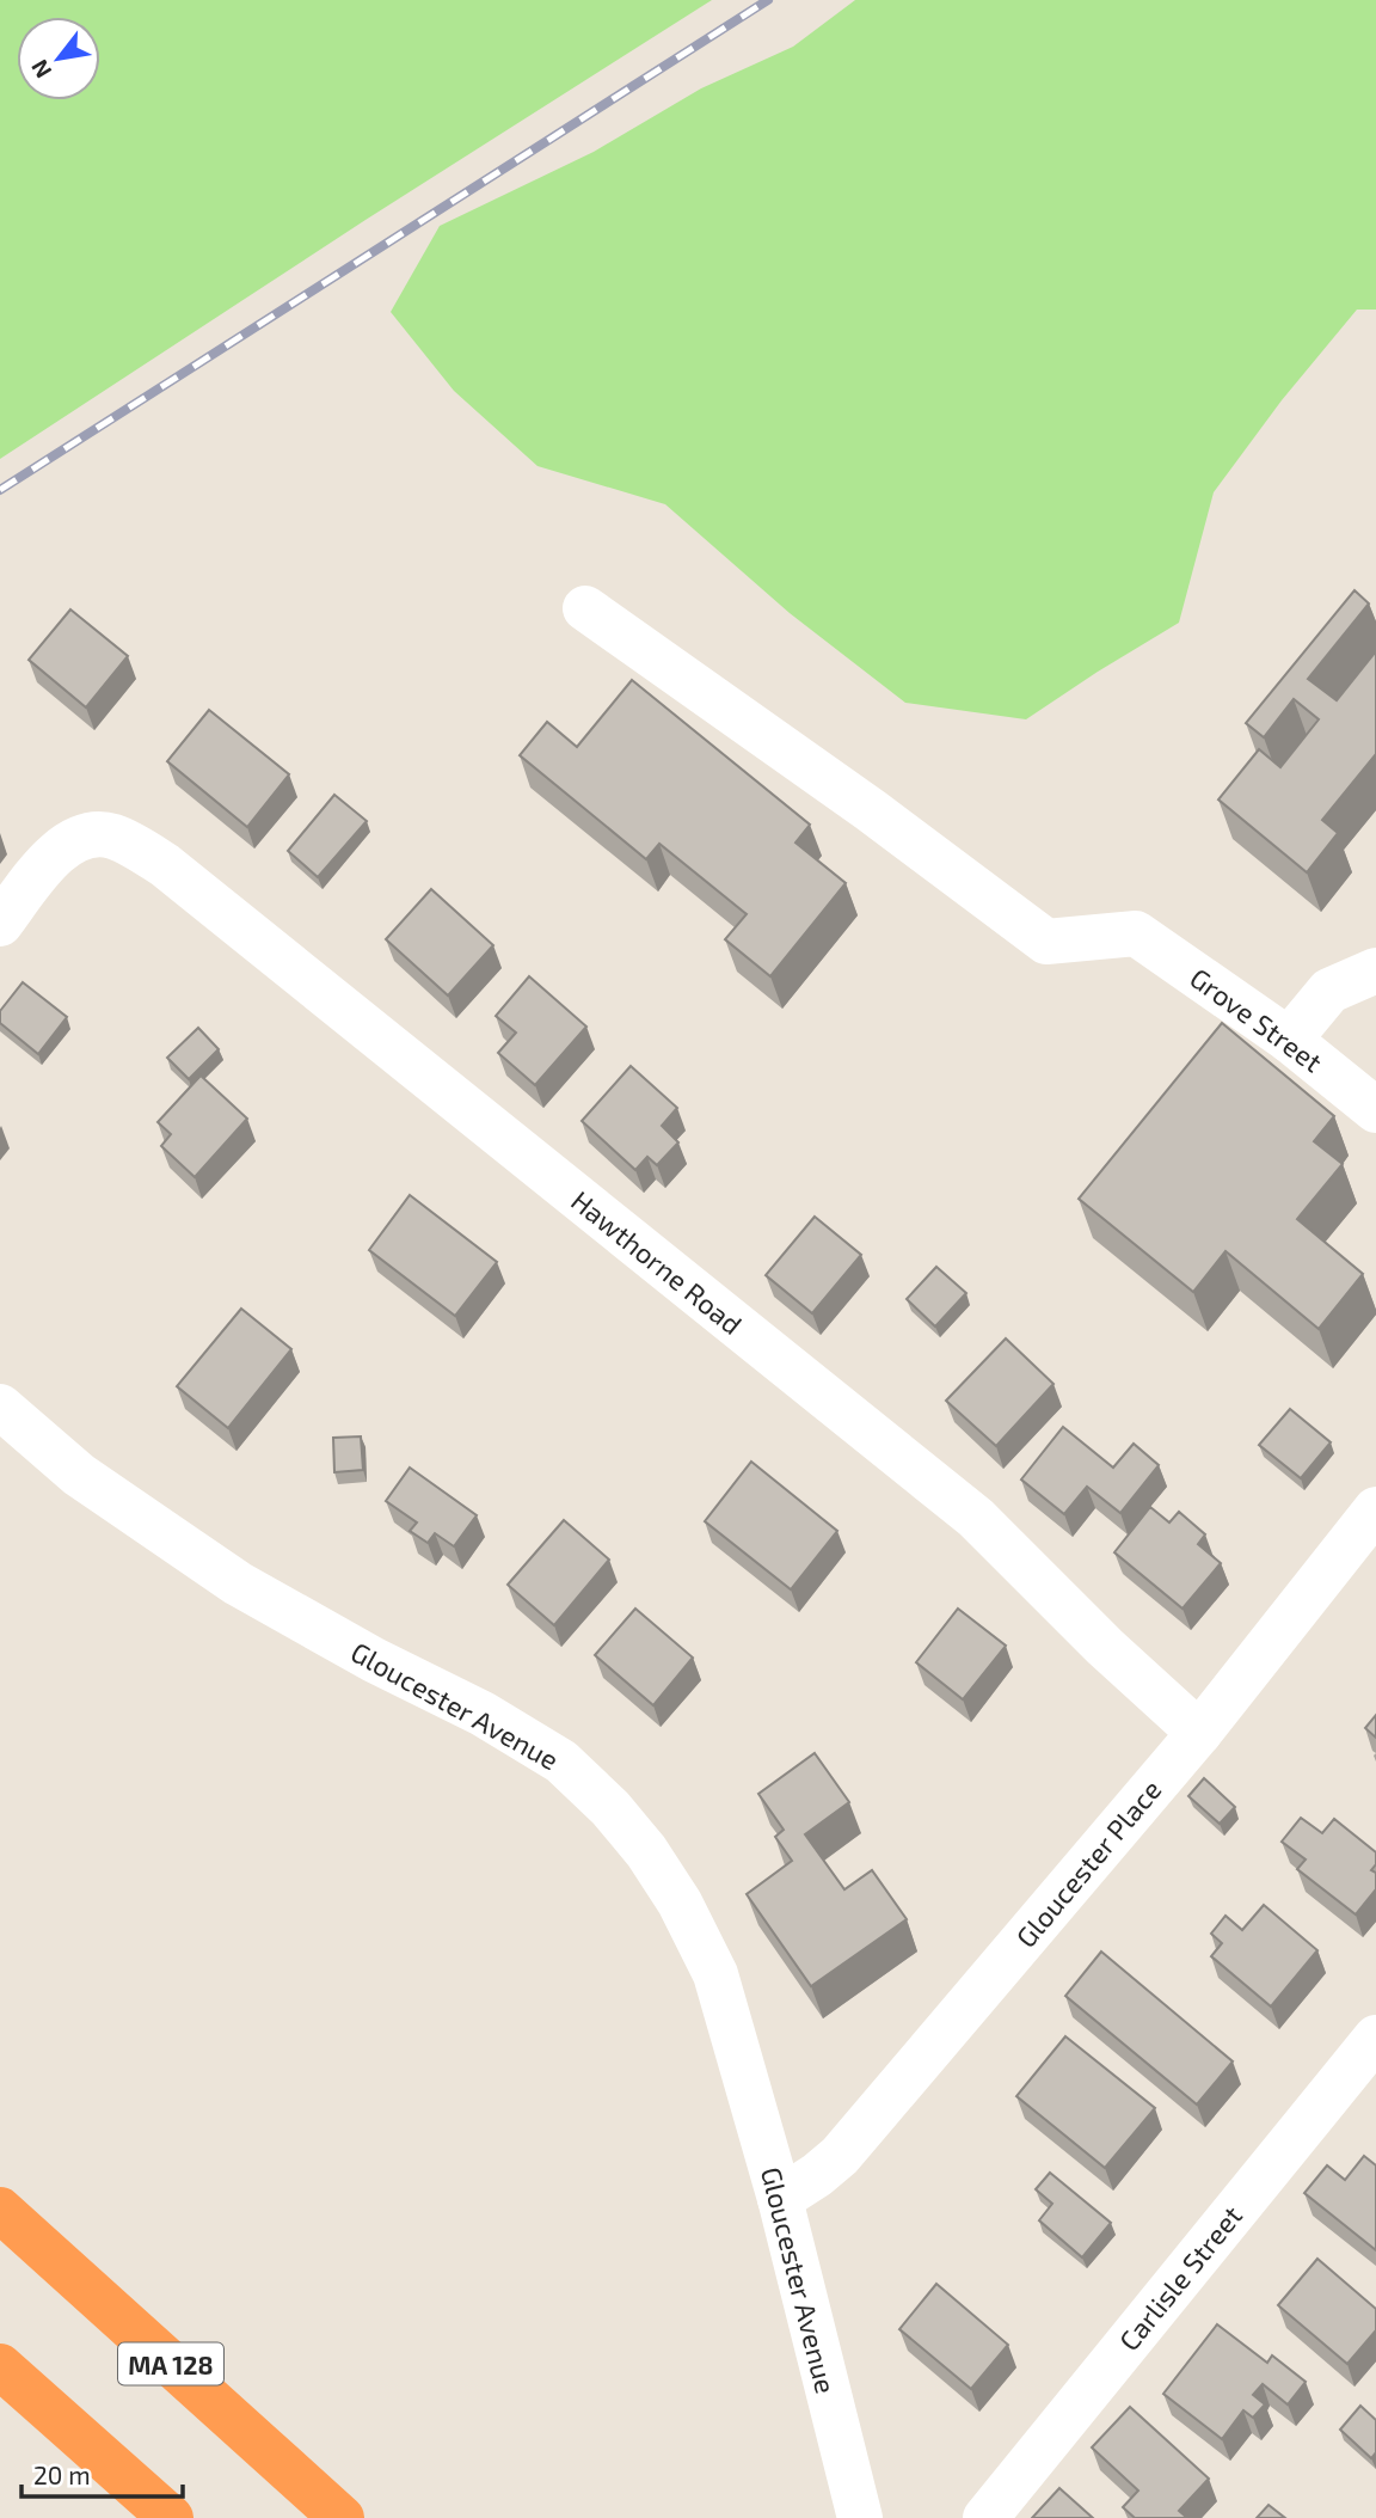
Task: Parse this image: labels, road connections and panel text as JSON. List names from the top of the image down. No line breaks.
{"streets":{"highway":["MA 128"],"street":["Grove Street","Hawthorne Road","Gloucester Avenue","Gloucester Place","Carlisle Street"]},"crossings":[["Hawthorne Road","Gloucester Place"],["Gloucester Avenue","Gloucester Place"]],"scale_bar":"20 m","north":"bottom left"}
